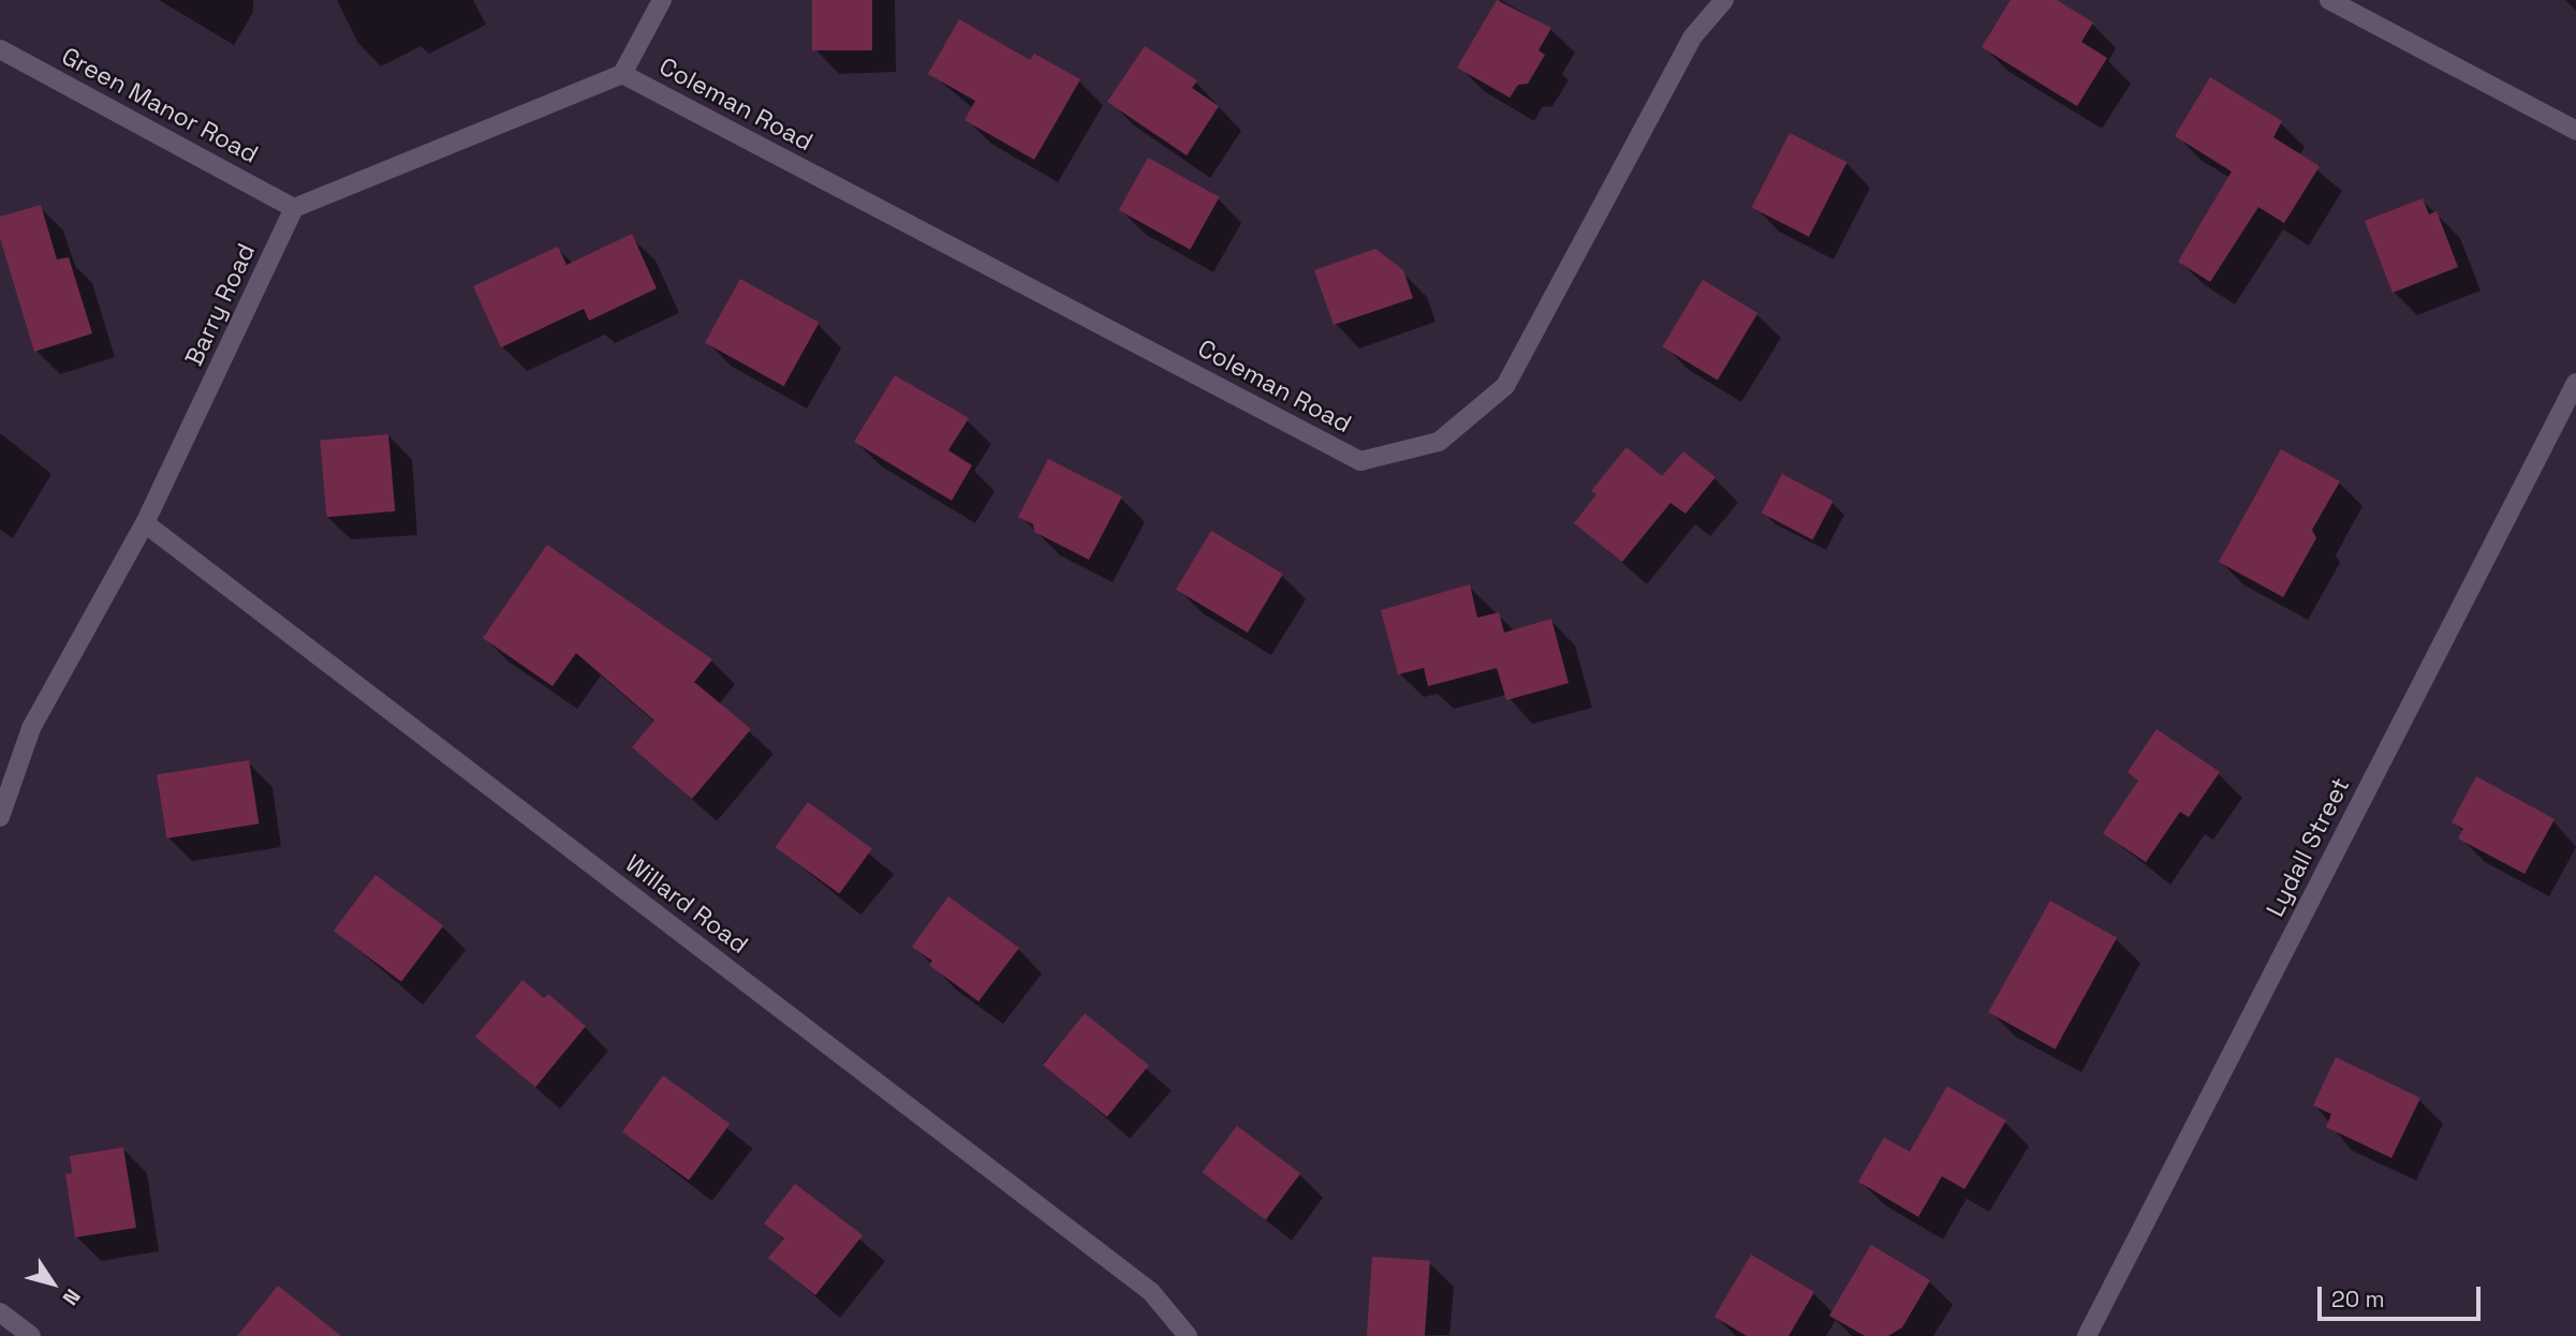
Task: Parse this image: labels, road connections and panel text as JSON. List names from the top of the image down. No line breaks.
{"streets":{"street":["Coleman Road","Green Manor Road","Barry Road","Lydall Street","Willard Road"]},"crossings":[["Green Manor Road","Barry Road"],["Barry Road","Willard Road"]],"scale_bar":"20 m","north":"bottom right"}
